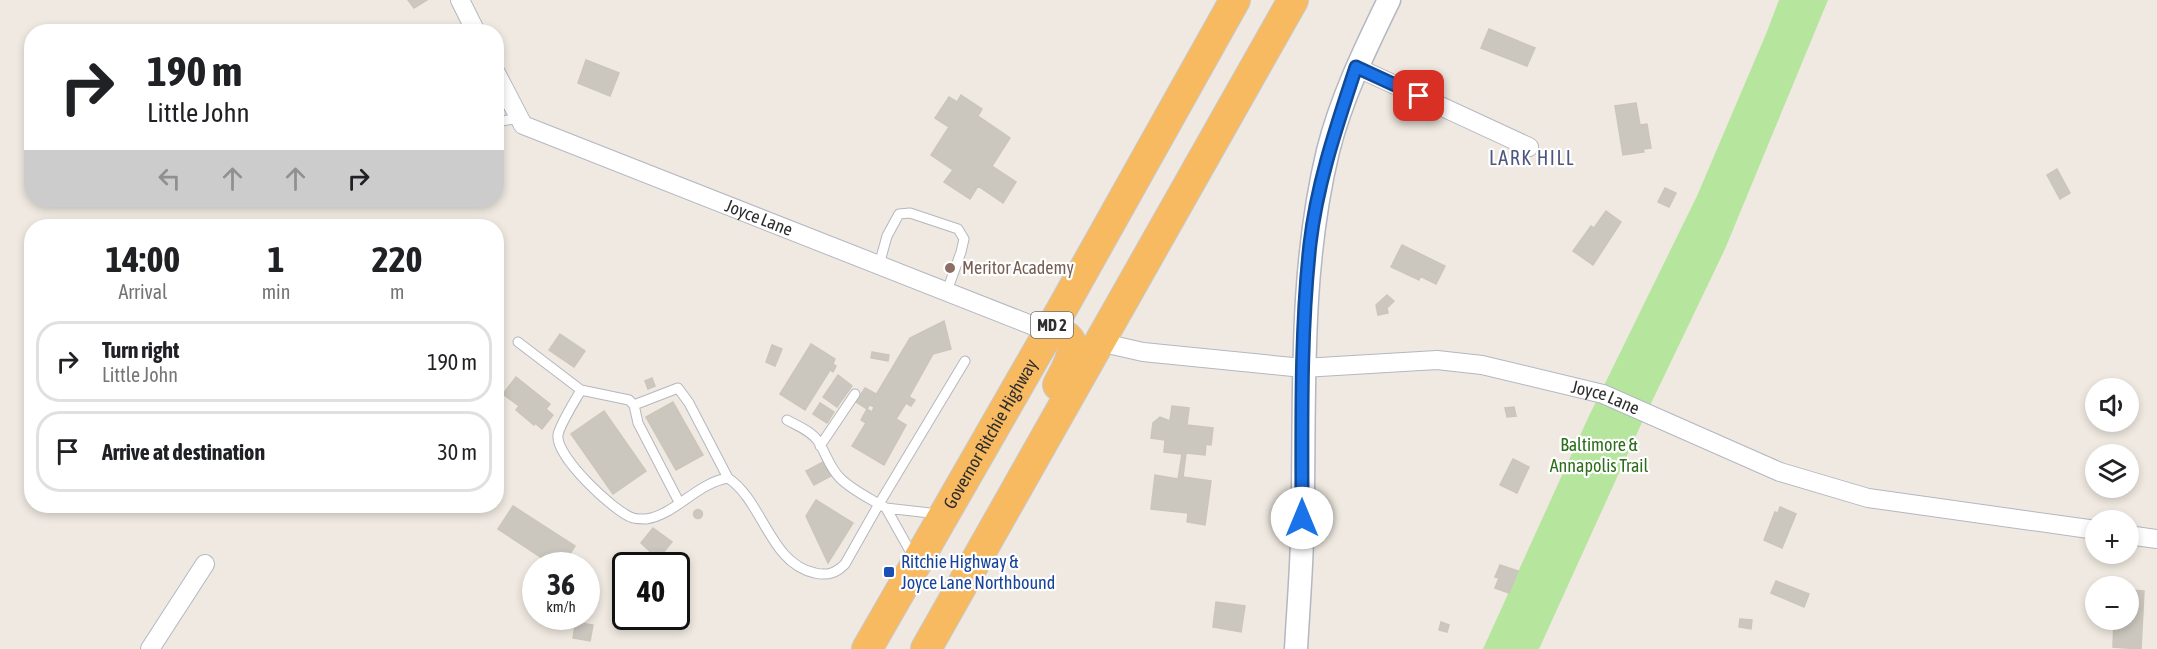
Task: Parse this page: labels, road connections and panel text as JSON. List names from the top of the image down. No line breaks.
{"streets":{"highway":["MD 2","Governor Ritchie Highway"],"street":["Joyce Lane"]},"crossings":[["Joyce Lane","MD 2"],["Joyce Lane","Governor Ritchie Highway"]],"districts":["LARK HILL"],"parks":["Baltimore & Annapolis Trail"],"places":{"other":["Meritor Academy"],"transit":["Ritchie Highway & Joyce Lane Northbound"]},"page":{"turn":["190 m","Little John"],"eta":["14:00","Arrival","1","min","220","m"],"list":[{"name":"Turn right","note":"Little John","value":"190 m"},{"name":"Arrive at destination","value":"30 m"}],"map_buttons":["+","−"],"speed":"36 km/h","limit":"40"}}
